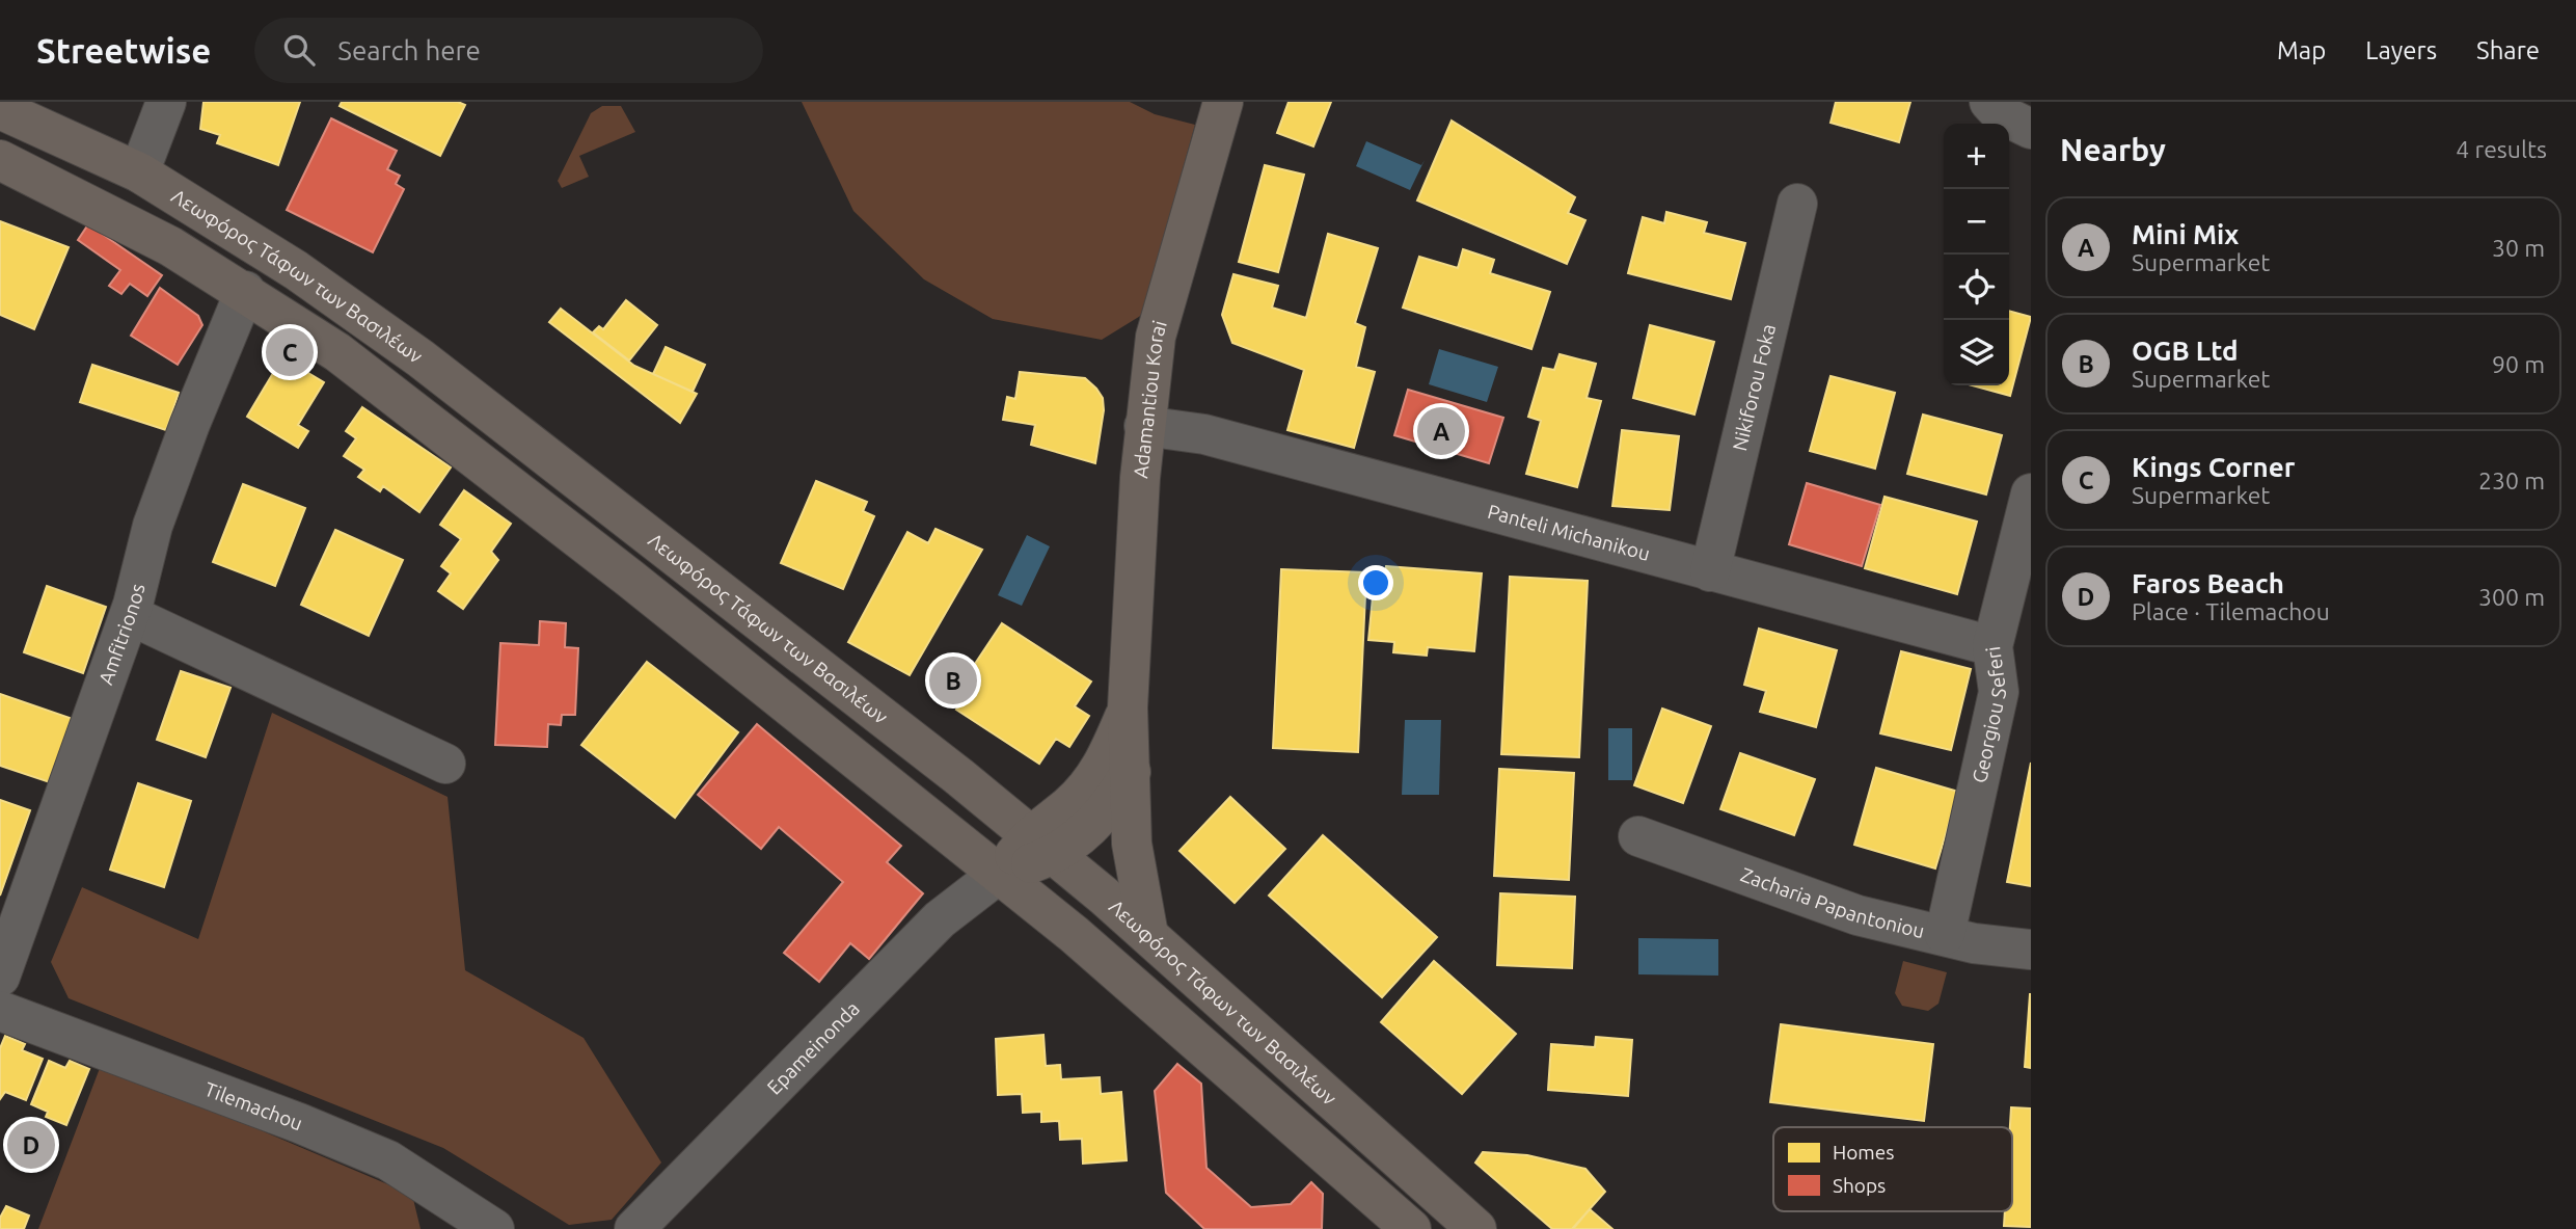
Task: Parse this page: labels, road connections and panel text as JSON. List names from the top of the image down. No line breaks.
{"streets":{"main road":["Λεωφόρος Τάφων των Βασιλέων","Adamantiou Korai"],"street":["Nikiforou Foka","Panteli Michanikou","Amfitrionos","Georgiou Seferi","Zacharia Papantoniou","Epameinonda","Tilemachou"]},"crossings":[["Λεωφόρος Τάφων των Βασιλέων","Adamantiou Korai"],["Λεωφόρος Τάφων των Βασιλέων","Amfitrionos"],["Λεωφόρος Τάφων των Βασιλέων","Epameinonda"],["Nikiforou Foka","Panteli Michanikou"],["Adamantiou Korai","Panteli Michanikou"],["Adamantiou Korai","Epameinonda"],["Panteli Michanikou","Georgiou Seferi"],["Georgiou Seferi","Zacharia Papantoniou"]],"legend":["Homes","Shops"],"page":{"header":"Streetwise","search":"Search here","nav":["Map","Layers","Share"],"heading":["Nearby","4 results"],"map_buttons":["+","−"],"list":[{"mark":"A","name":"Mini Mix","note":"Supermarket","value":"30 m"},{"mark":"B","name":"OGB Ltd","note":"Supermarket","value":"90 m"},{"mark":"C","name":"Kings Corner","note":"Supermarket","value":"230 m"},{"mark":"D","name":"Faros Beach","note":"Place · Tilemachou","value":"300 m"}],"pins":["C","A","B","D"]}}
